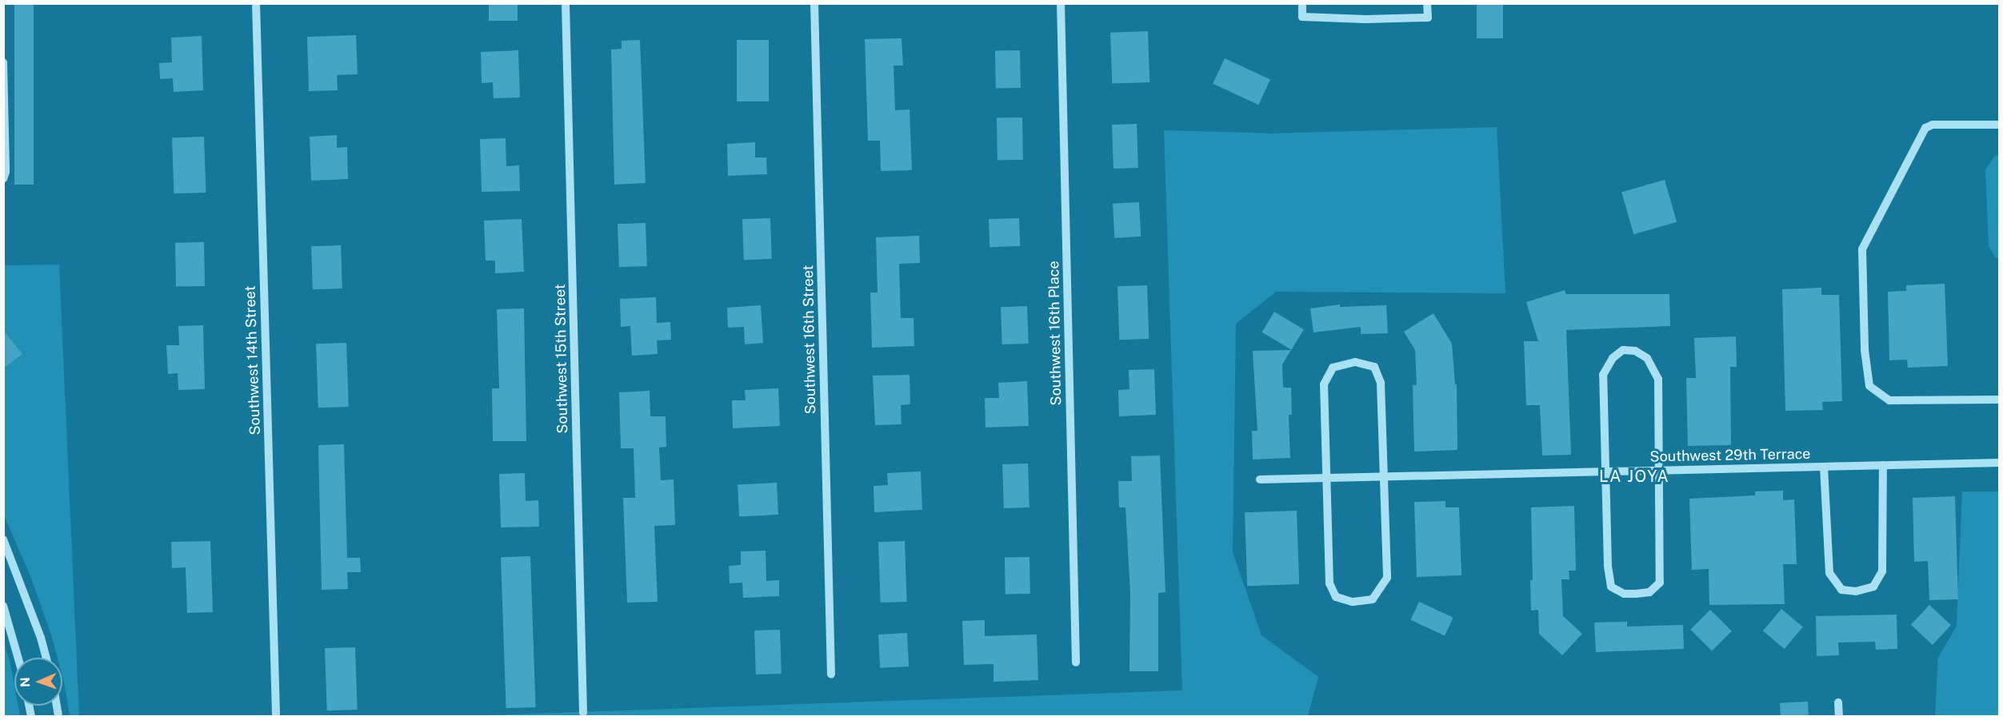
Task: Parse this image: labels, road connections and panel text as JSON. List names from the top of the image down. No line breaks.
{"streets":{"street":["Southwest 16th Place","Southwest 16th Street","Southwest 15th Street","Southwest 14th Street","Southwest 29th Terrace"]},"districts":["LA JOYA"],"north":"left"}
